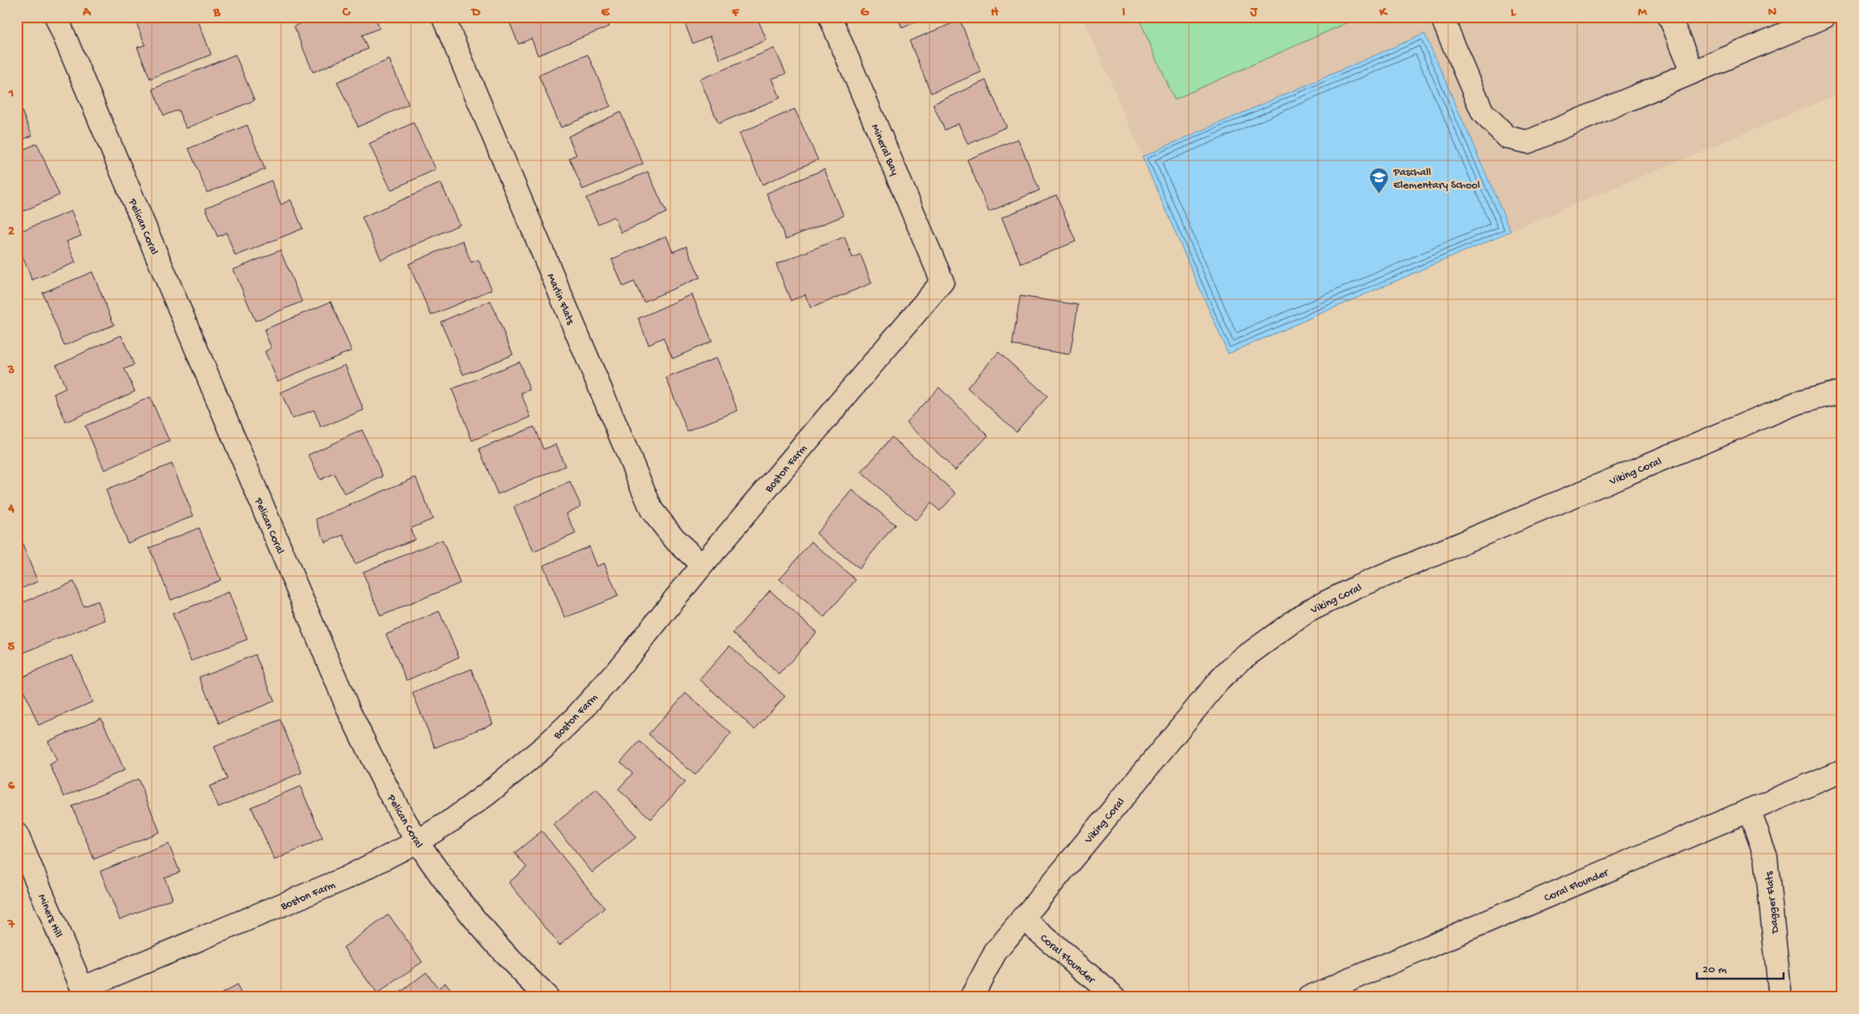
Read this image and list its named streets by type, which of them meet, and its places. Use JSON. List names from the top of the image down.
{
  "streets": {
    "street": [
      "Mineral Bay",
      "Pelican Coral",
      "Marlin Flats",
      "Boston Farm",
      "Viking Coral",
      "Coral Flounder",
      "Dagger Flats",
      "Miners Hill"
    ]
  },
  "crossings": [
    ["Mineral Bay", "Boston Farm"],
    ["Pelican Coral", "Boston Farm"],
    ["Marlin Flats", "Boston Farm"],
    ["Boston Farm", "Miners Hill"],
    ["Viking Coral", "Coral Flounder"],
    ["Coral Flounder", "Dagger Flats"]
  ],
  "places": {
    "school or university": ["Paschall Elementary School"]
  },
  "scale_bar": "20 m",
  "grid": {
    "columns": [
      "A",
      "B",
      "C",
      "D",
      "E",
      "F",
      "G",
      "H",
      "I",
      "J",
      "K",
      "L",
      "M",
      "N"
    ],
    "rows": [
      "1",
      "2",
      "3",
      "4",
      "5",
      "6",
      "7"
    ]
  }
}
